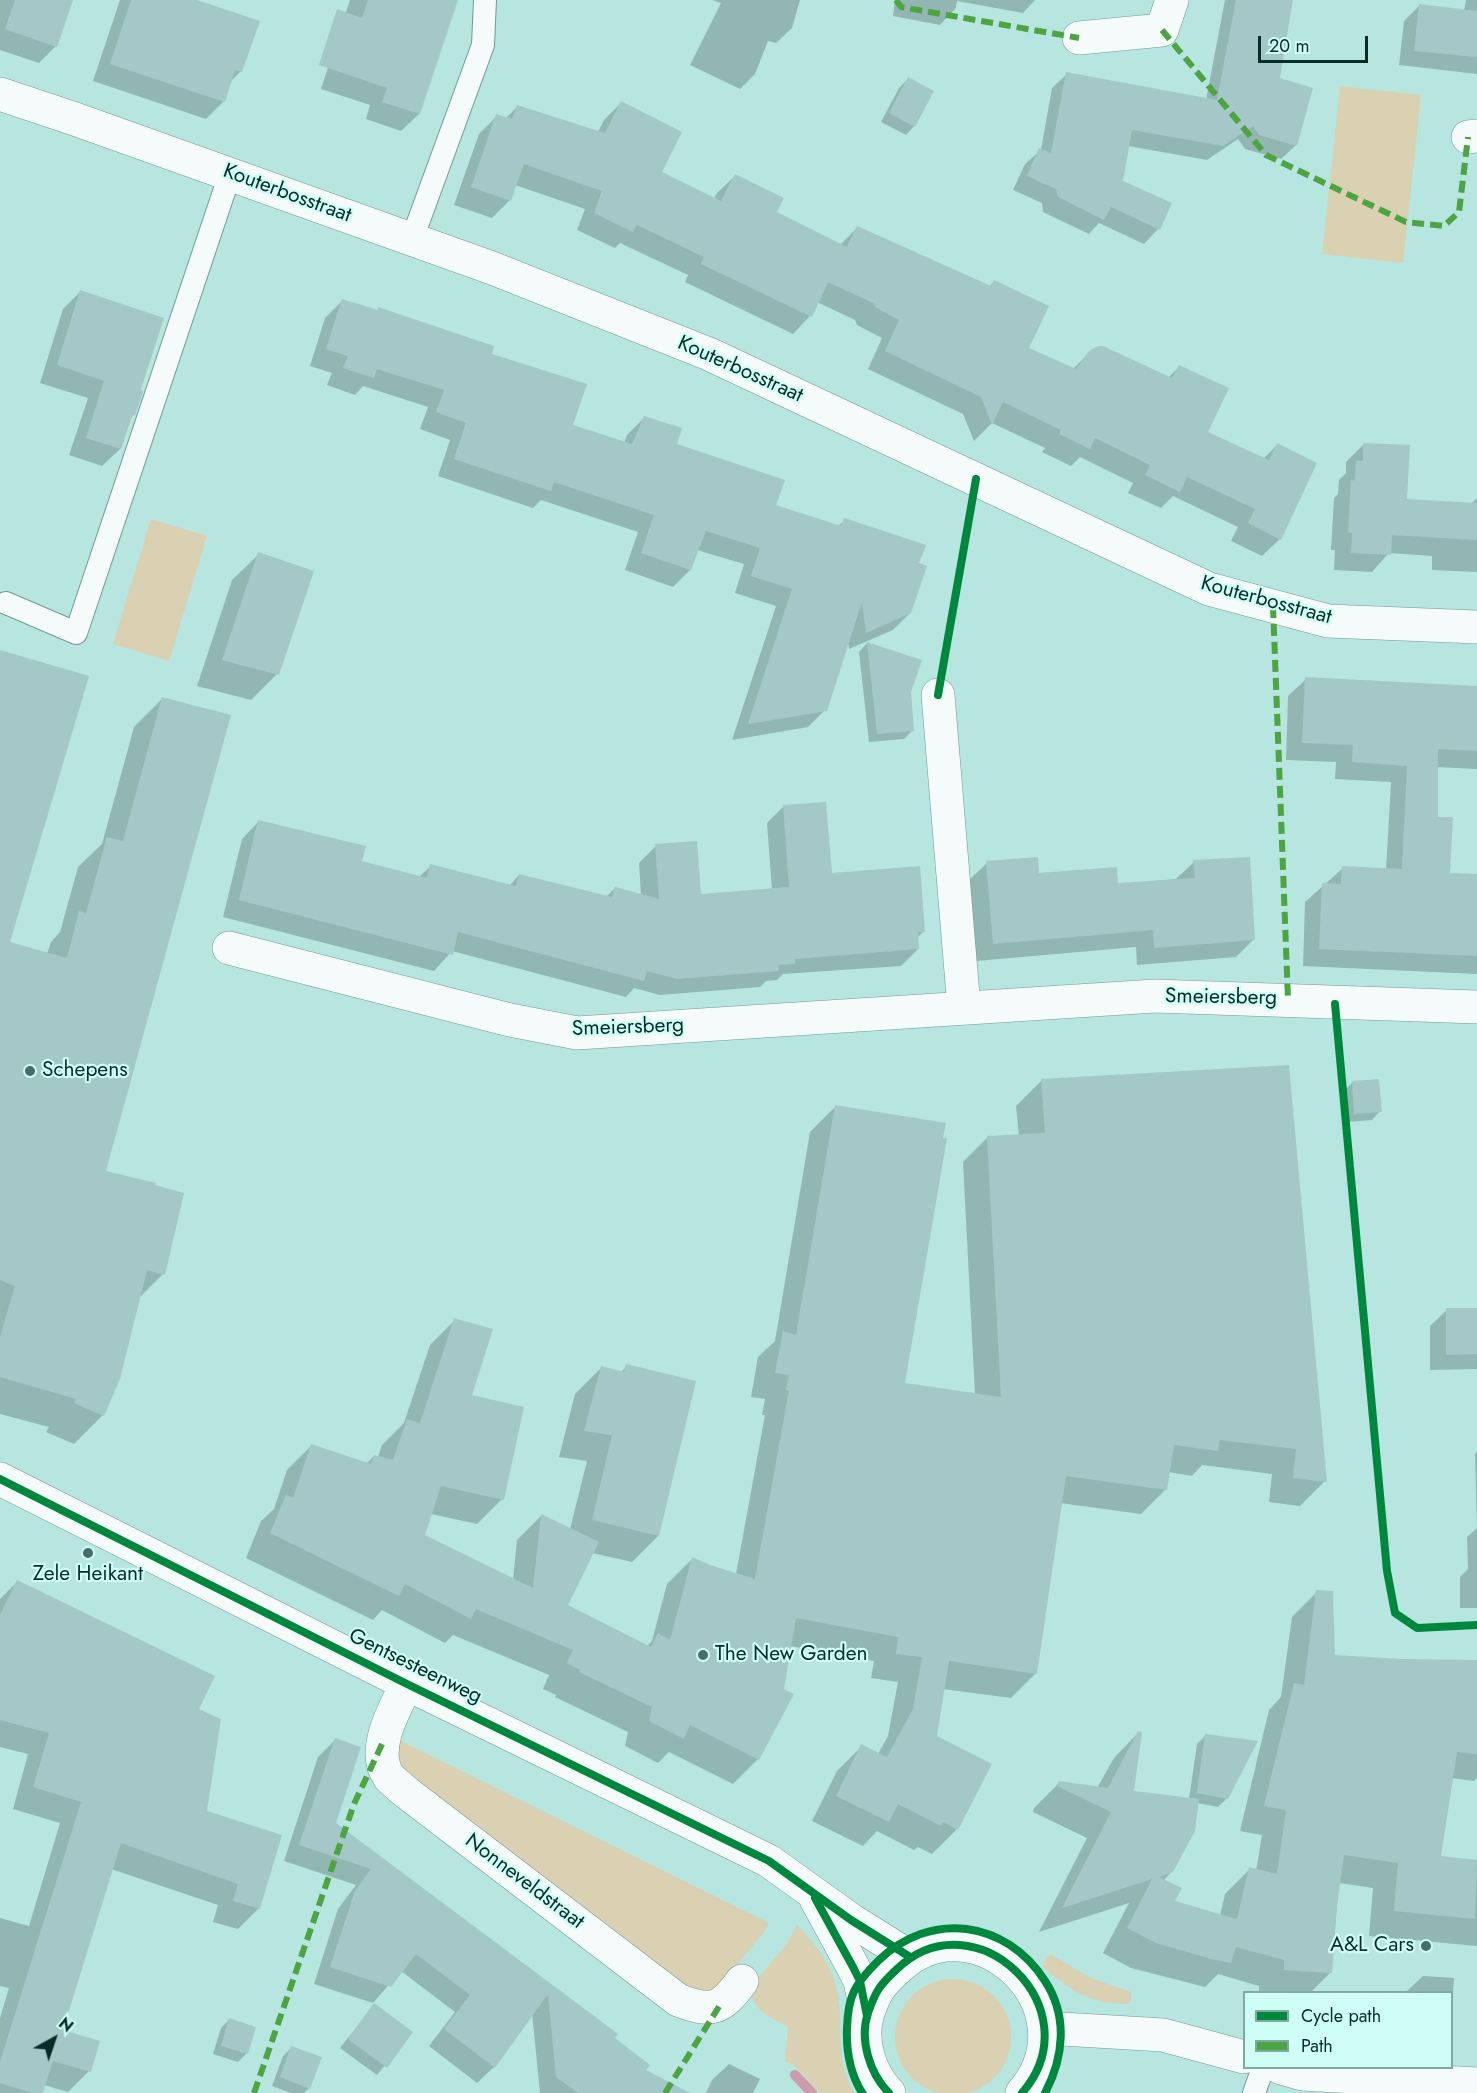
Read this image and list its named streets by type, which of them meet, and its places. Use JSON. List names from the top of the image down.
{
  "streets": {
    "street": [
      "Kouterbosstraat",
      "Smeiersberg",
      "Gentsesteenweg",
      "Nonneveldstraat"
    ]
  },
  "crossings": [
    ["Gentsesteenweg", "Nonneveldstraat"]
  ],
  "places": [
    "Schepens",
    "Zele Heikant",
    "The New Garden",
    "A&L Cars"
  ],
  "legend": ["Cycle path", "Path"],
  "scale_bar": "20 m",
  "north": "top right"
}
